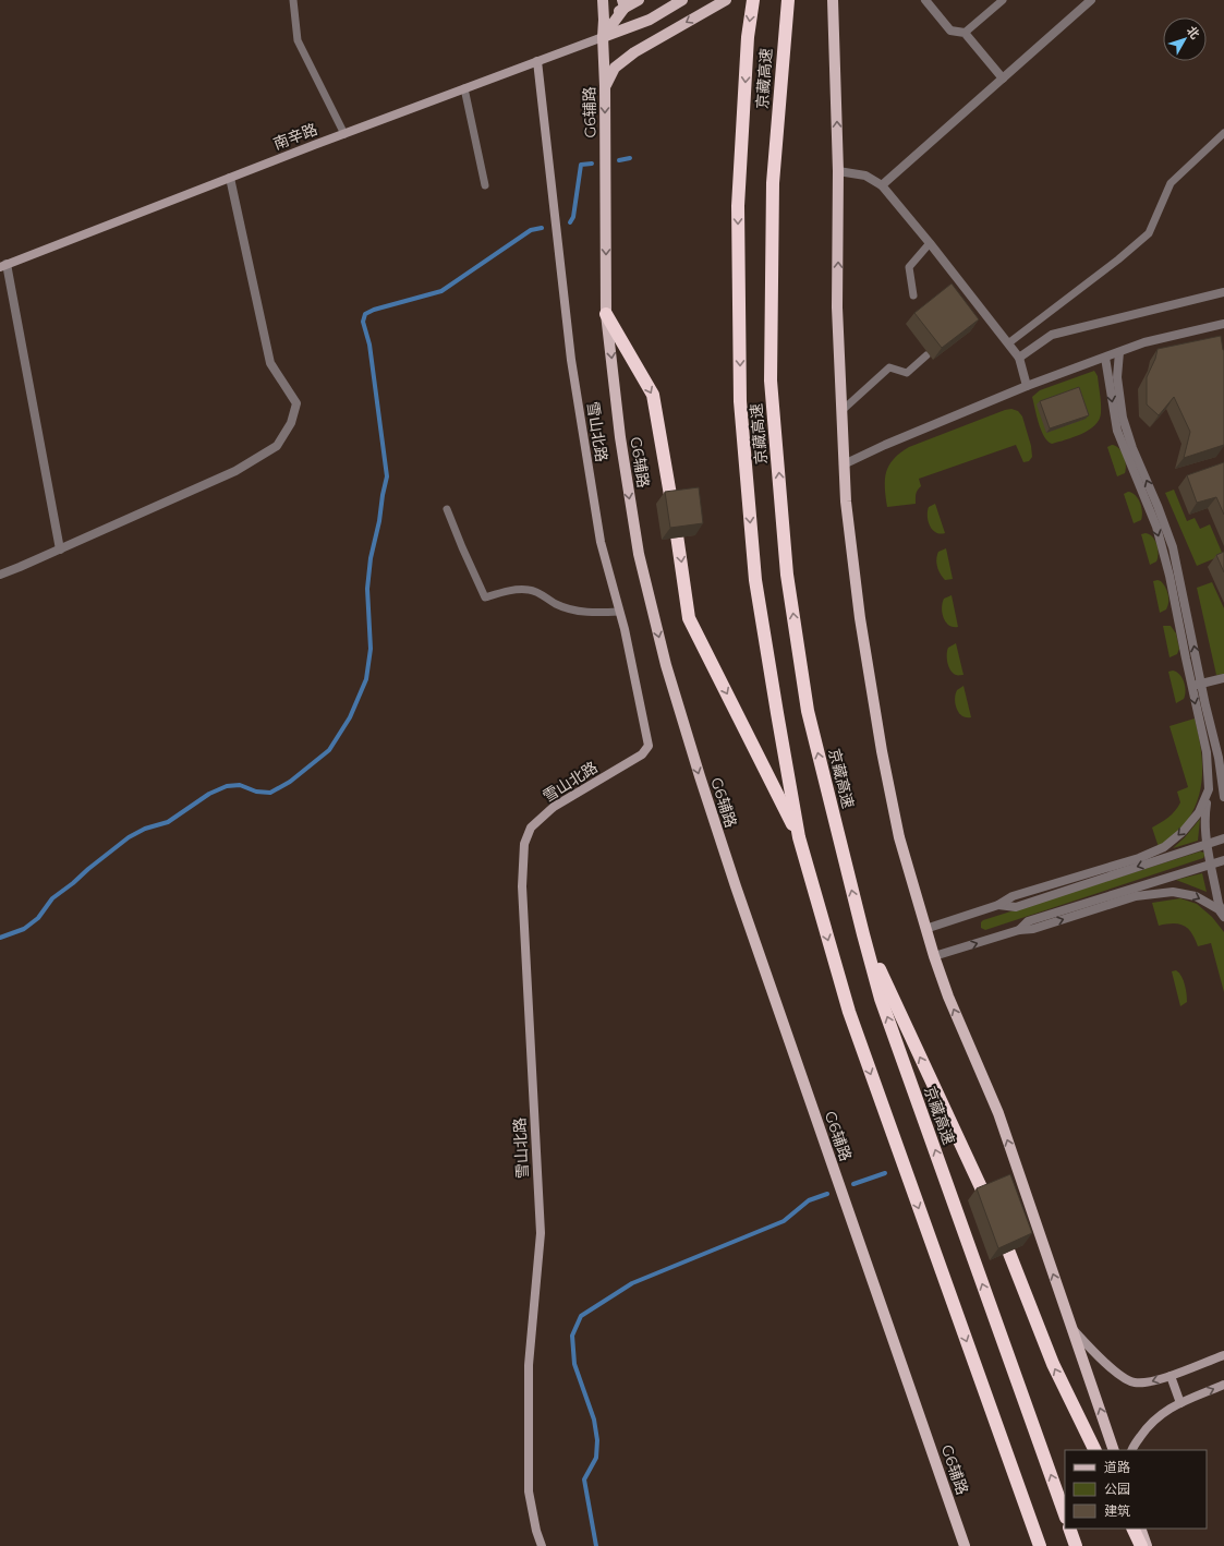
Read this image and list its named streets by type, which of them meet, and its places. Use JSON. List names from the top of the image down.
{
  "streets": {
    "highway": ["京藏高速"],
    "main road": ["G6辅路"],
    "street": ["南辛路", "雪山北路"]
  },
  "crossings": [
    ["G6辅路", "南辛路"],
    ["南辛路", "雪山北路"]
  ],
  "one_way": ["G6辅路"],
  "legend": ["道路", "公园", "建筑"],
  "north": "top right"
}
